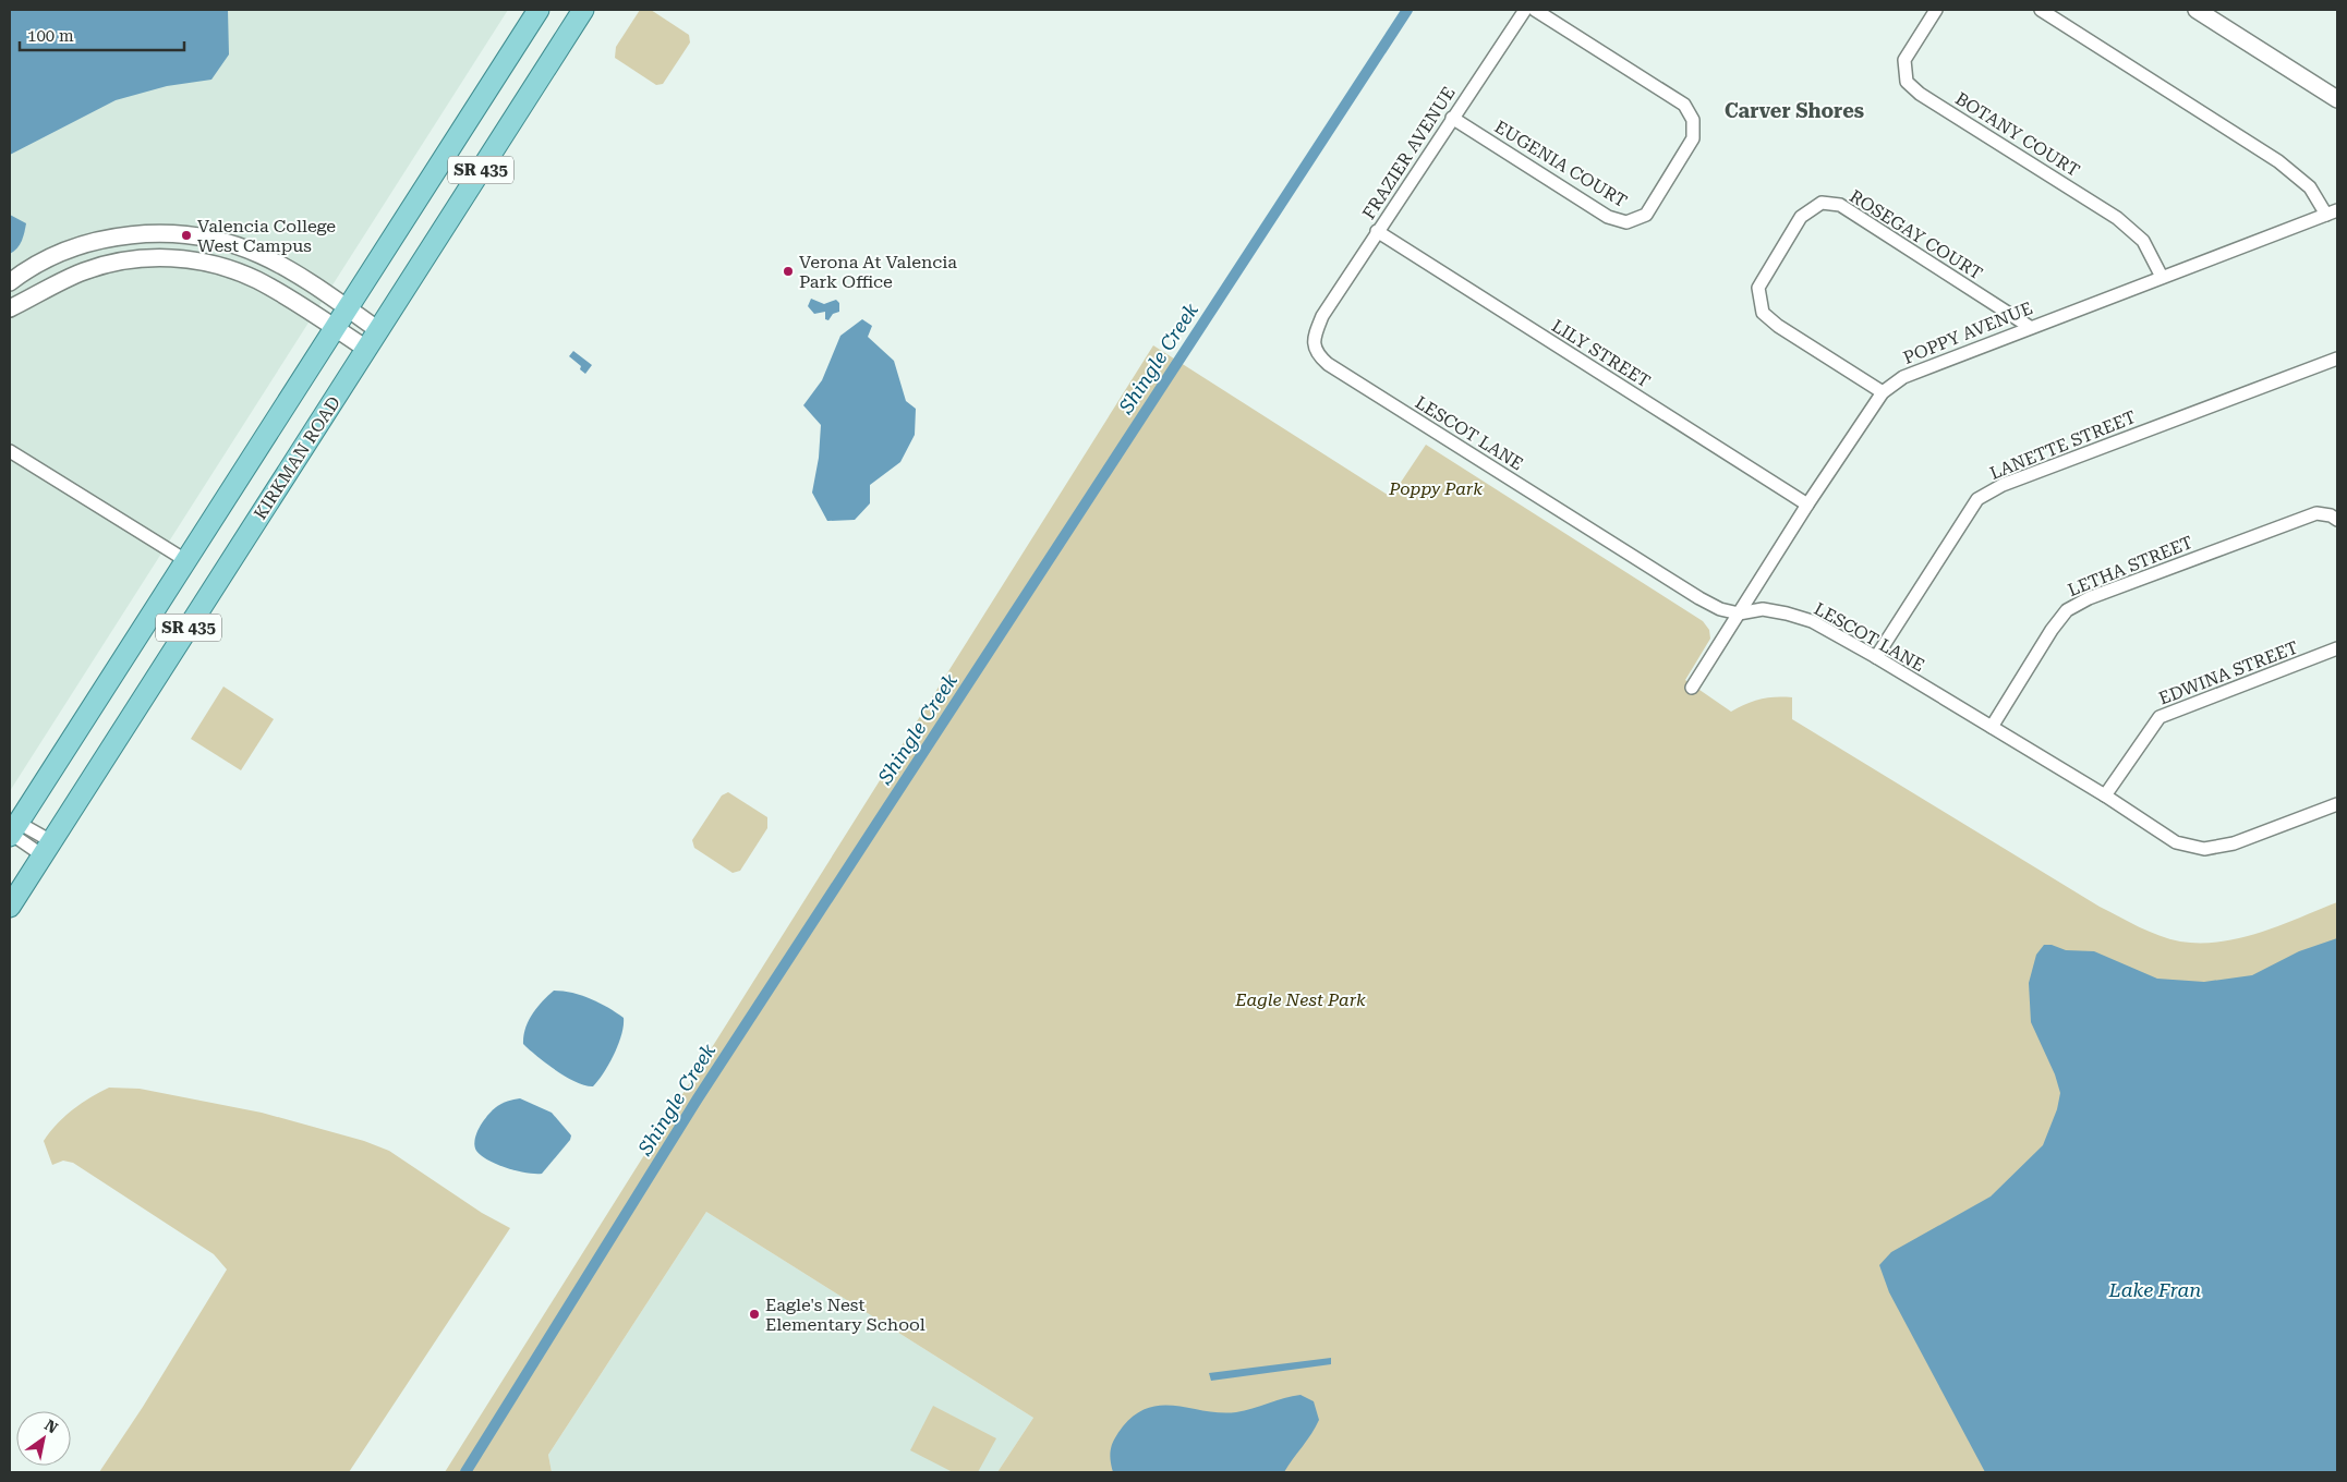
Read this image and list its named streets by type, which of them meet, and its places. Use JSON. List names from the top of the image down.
{
  "streets": {
    "main road": ["SR 435", "KIRKMAN ROAD"],
    "street": [
      "BOTANY COURT",
      "FRAZIER AVENUE",
      "EUGENIA COURT",
      "ROSEGAY COURT",
      "POPPY AVENUE",
      "LILY STREET",
      "LESCOT LANE",
      "LANETTE STREET",
      "LETHA STREET",
      "EDWINA STREET"
    ]
  },
  "crossings": [
    ["BOTANY COURT", "POPPY AVENUE"],
    ["FRAZIER AVENUE", "EUGENIA COURT"],
    ["FRAZIER AVENUE", "LILY STREET"],
    ["FRAZIER AVENUE", "LESCOT LANE"],
    ["ROSEGAY COURT", "POPPY AVENUE"],
    ["POPPY AVENUE", "LILY STREET"],
    ["POPPY AVENUE", "LESCOT LANE"],
    ["LESCOT LANE", "LANETTE STREET"],
    ["LESCOT LANE", "LETHA STREET"],
    ["LESCOT LANE", "EDWINA STREET"]
  ],
  "districts": ["Carver Shores"],
  "water": ["Shingle Creek", "Lake Fran"],
  "parks": ["Poppy Park", "Eagle Nest Park"],
  "places": ["Valencia College West Campus", "Verona At Valencia Park Office", "Eagle's Nest Elementary School"],
  "scale_bar": "100 m",
  "north": "top right"
}
